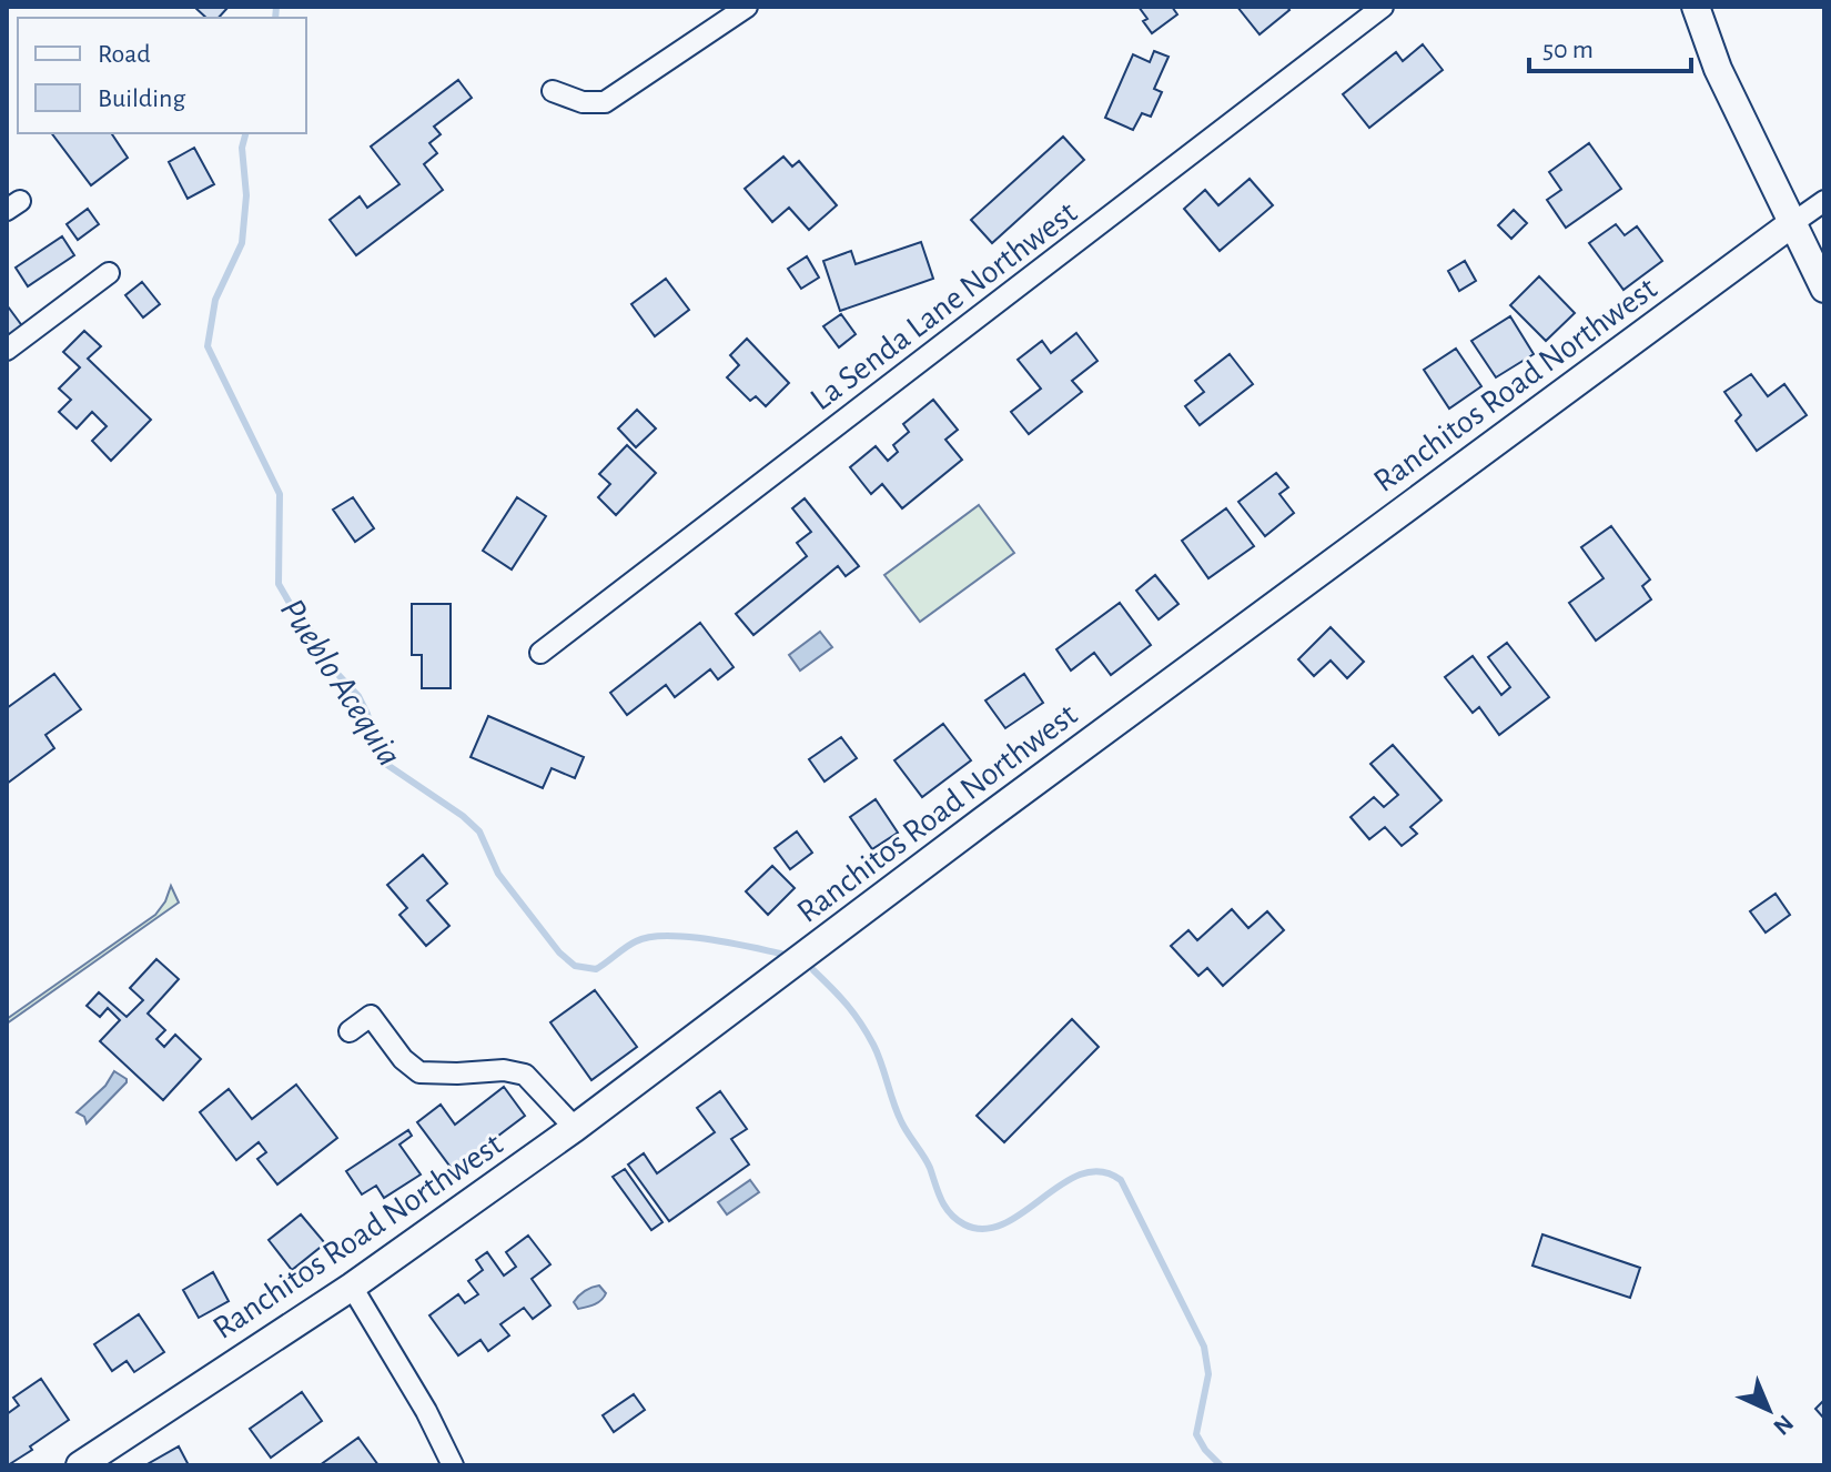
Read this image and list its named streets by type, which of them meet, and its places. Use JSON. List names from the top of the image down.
{
  "streets": {
    "street": ["La Senda Lane Northwest", "Ranchitos Road Northwest"]
  },
  "water": ["Pueblo Acequia"],
  "legend": ["Road", "Building"],
  "scale_bar": "50 m",
  "north": "bottom right"
}
